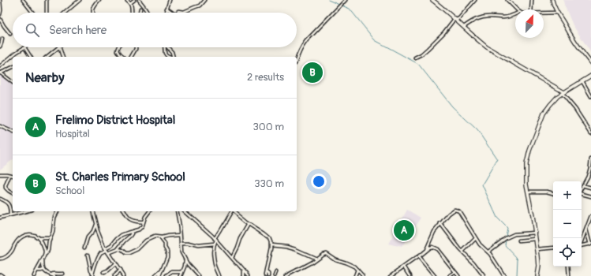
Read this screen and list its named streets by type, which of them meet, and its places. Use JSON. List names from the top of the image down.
{
  "north": "top right",
  "page": {
    "search": "Search here",
    "heading": ["Nearby", "2 results"],
    "pins": ["B", "A"],
    "list": [
      {
        "mark": "A",
        "name": "Frelimo District Hospital",
        "note": "Hospital",
        "value": "300 m"
      },
      {
        "mark": "B",
        "name": "St. Charles Primary School",
        "note": "School",
        "value": "330 m"
      }
    ],
    "map_buttons": ["+", "−"]
  }
}
